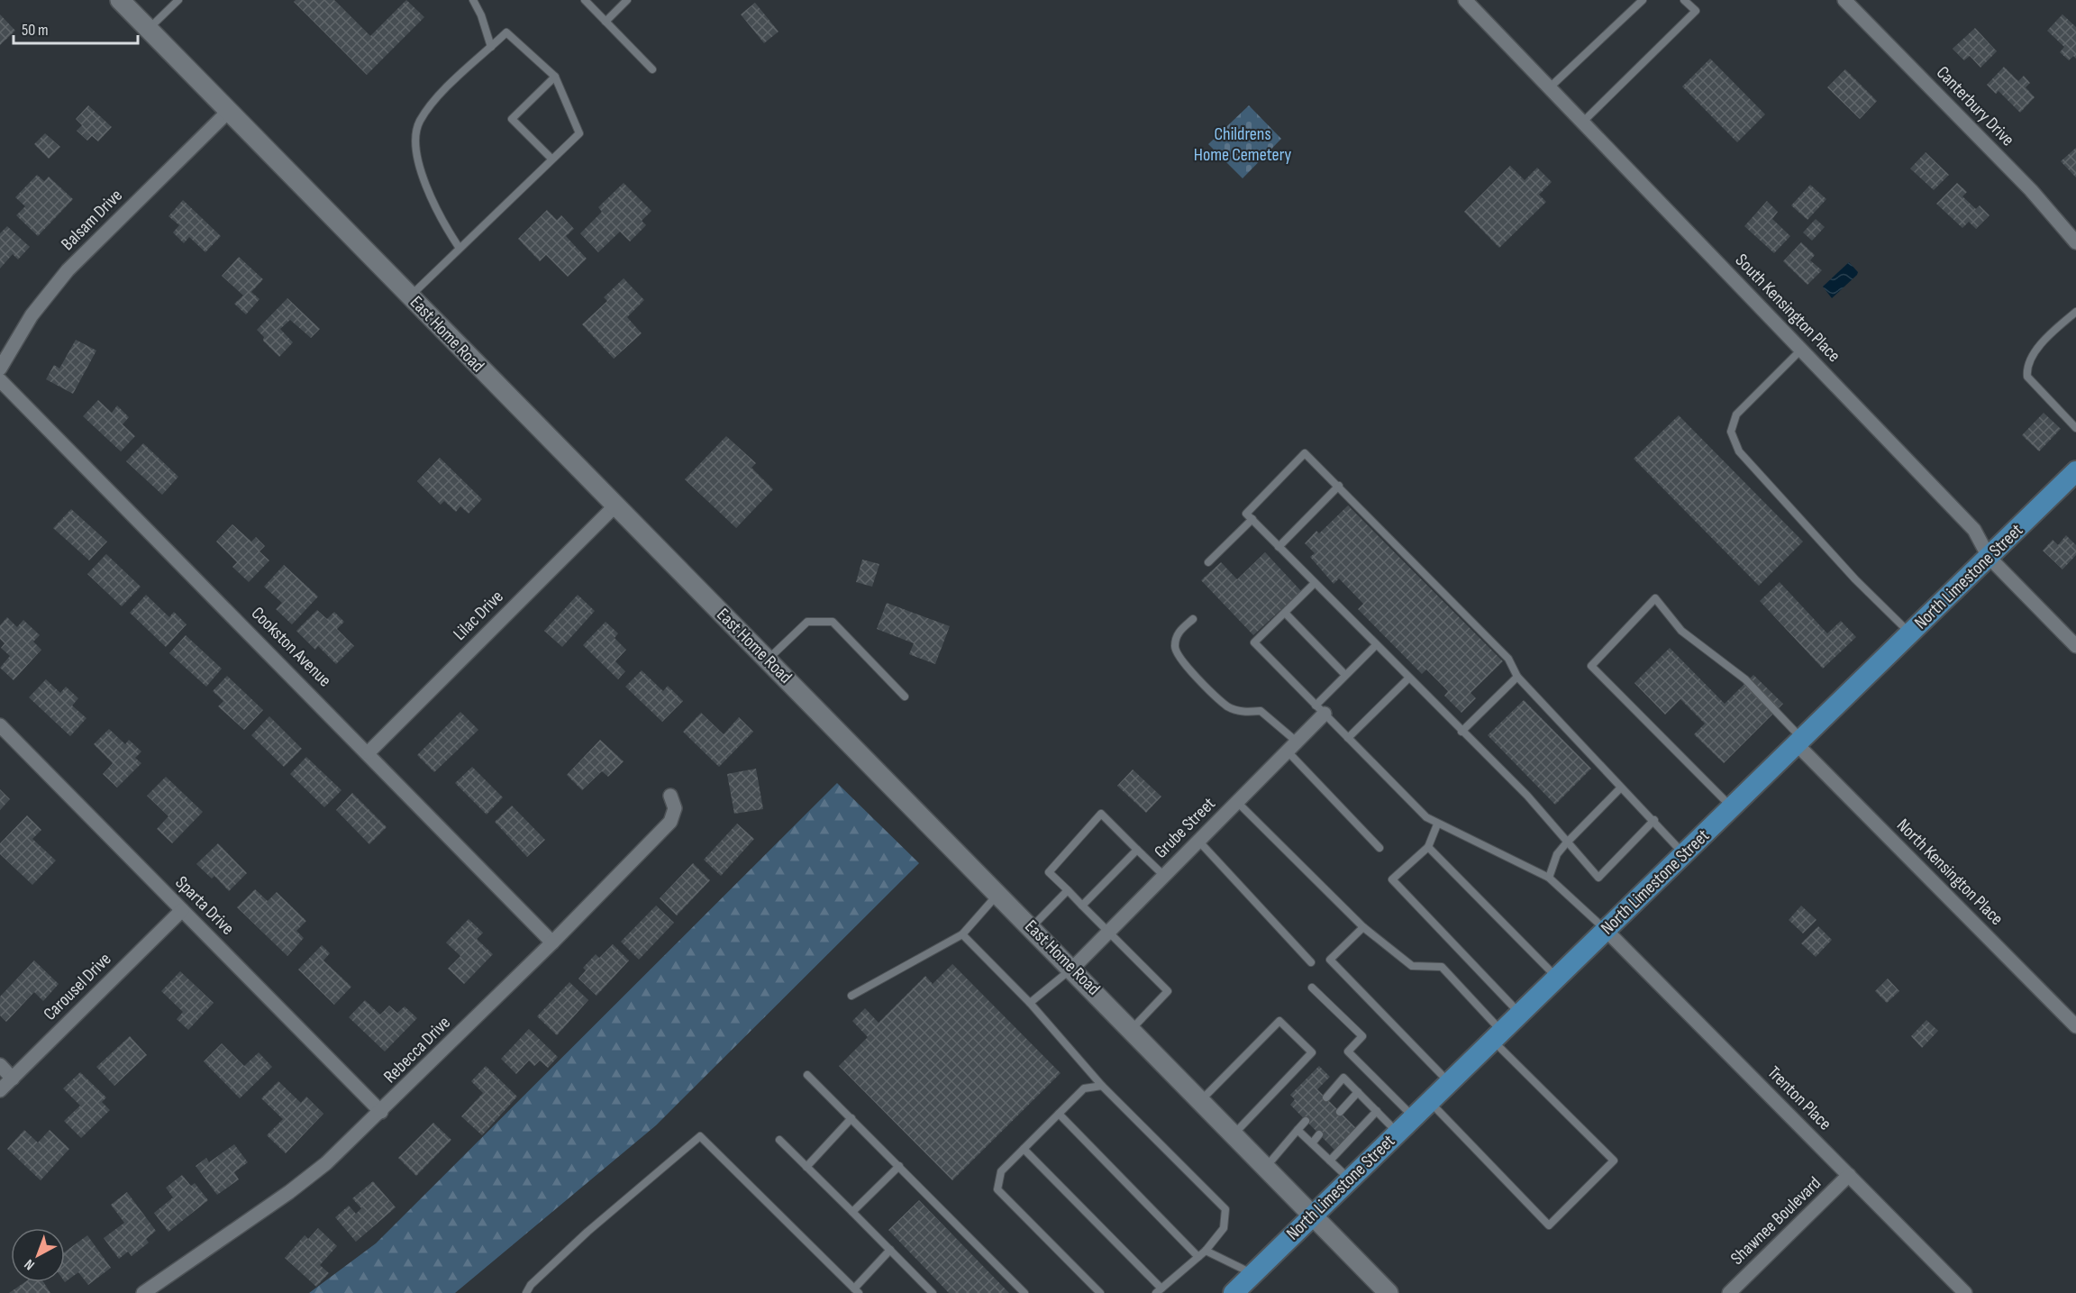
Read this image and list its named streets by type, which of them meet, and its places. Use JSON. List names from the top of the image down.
{
  "streets": {
    "main road": ["North Limestone Street"],
    "street": [
      "Canterbury Drive",
      "Balsam Drive",
      "South Kensington Place",
      "East Home Road",
      "Lilac Drive",
      "Cookston Avenue",
      "Grube Street",
      "North Kensington Place",
      "Sparta Drive",
      "Carousel Drive",
      "Rebecca Drive",
      "Trenton Place",
      "Shawnee Boulevard"
    ]
  },
  "crossings": [
    ["Balsam Drive", "East Home Road"],
    ["South Kensington Place", "North Limestone Street"],
    ["East Home Road", "North Limestone Street"],
    ["East Home Road", "Lilac Drive"],
    ["East Home Road", "Grube Street"],
    ["North Limestone Street", "North Kensington Place"],
    ["North Limestone Street", "Trenton Place"],
    ["Lilac Drive", "Cookston Avenue"],
    ["Cookston Avenue", "Rebecca Drive"],
    ["Sparta Drive", "Carousel Drive"],
    ["Sparta Drive", "Rebecca Drive"],
    ["Trenton Place", "Shawnee Boulevard"]
  ],
  "parks": ["Childrens Home Cemetery"],
  "scale_bar": "50 m",
  "north": "bottom left"
}
